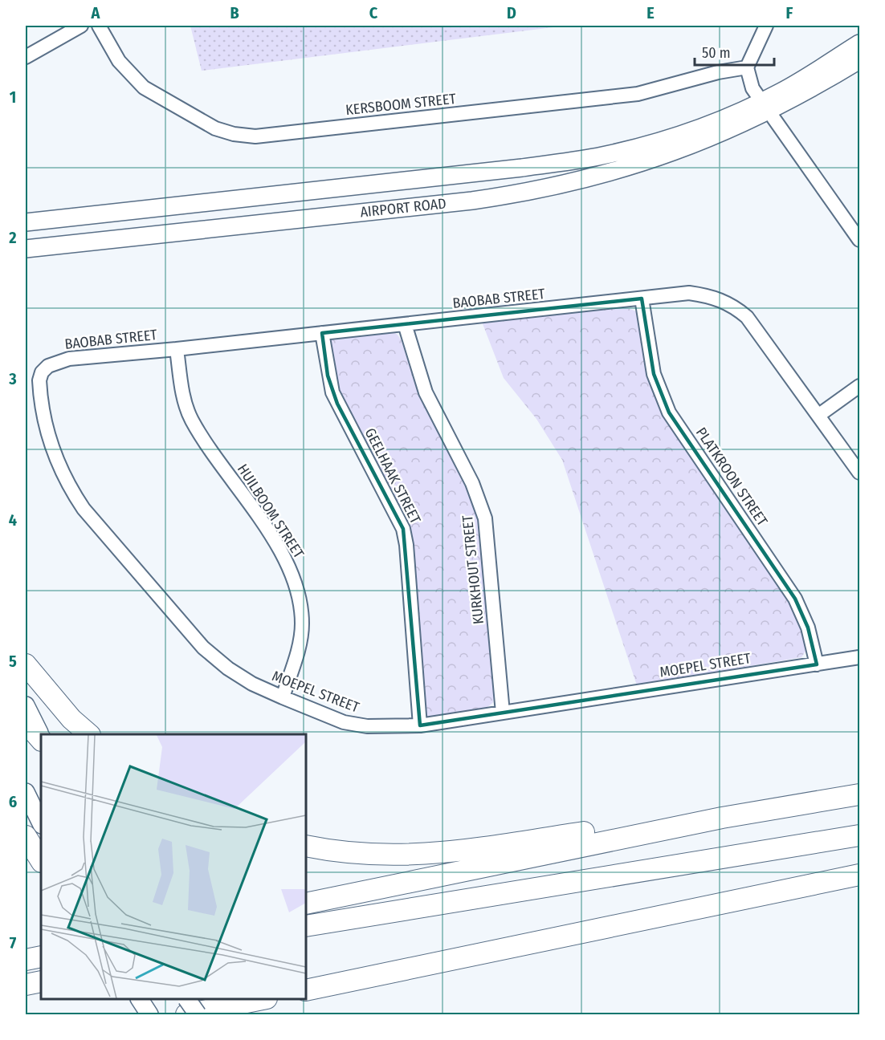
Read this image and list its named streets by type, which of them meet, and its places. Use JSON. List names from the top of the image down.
{
  "streets": {
    "main road": ["AIRPORT ROAD"],
    "street": [
      "KERSBOOM STREET",
      "BAOBAB STREET",
      "GEELHAAK STREET",
      "PLATKROON STREET",
      "HUILBOOM STREET",
      "KURKHOUT STREET",
      "MOEPEL STREET"
    ]
  },
  "crossings": [
    ["BAOBAB STREET", "GEELHAAK STREET"],
    ["BAOBAB STREET", "PLATKROON STREET"],
    ["BAOBAB STREET", "HUILBOOM STREET"],
    ["BAOBAB STREET", "KURKHOUT STREET"],
    ["BAOBAB STREET", "MOEPEL STREET"],
    ["GEELHAAK STREET", "MOEPEL STREET"],
    ["PLATKROON STREET", "MOEPEL STREET"],
    ["HUILBOOM STREET", "MOEPEL STREET"],
    ["KURKHOUT STREET", "MOEPEL STREET"]
  ],
  "scale_bar": "50 m",
  "grid": {
    "columns": [
      "A",
      "B",
      "C",
      "D",
      "E",
      "F"
    ],
    "rows": [
      "1",
      "2",
      "3",
      "4",
      "5",
      "6",
      "7"
    ]
  }
}
